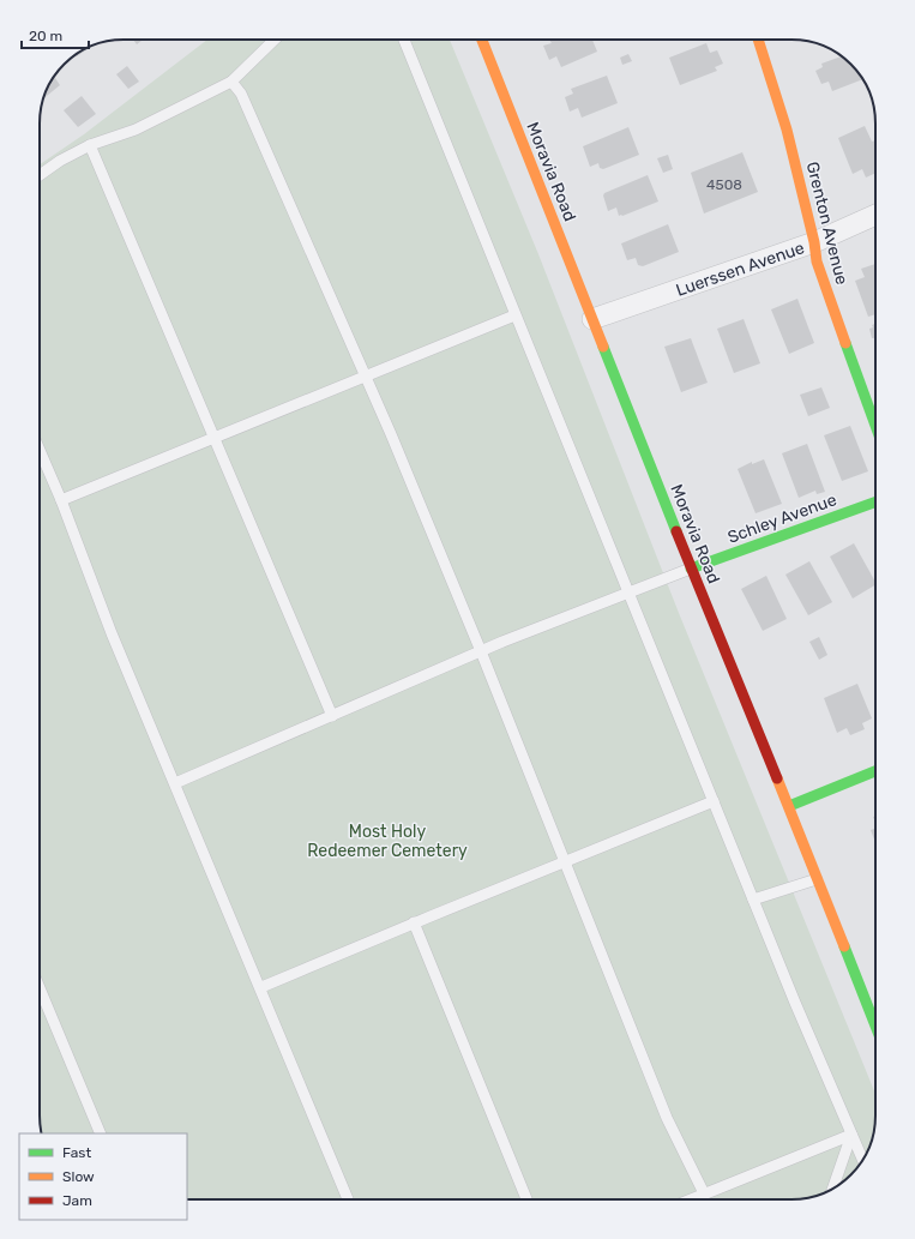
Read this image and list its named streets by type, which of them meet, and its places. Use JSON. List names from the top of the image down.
{
  "streets": {
    "main road": ["Moravia Road", "Grenton Avenue", "Schley Avenue"],
    "street": ["Luerssen Avenue"]
  },
  "crossings": [
    ["Moravia Road", "Luerssen Avenue"],
    ["Moravia Road", "Schley Avenue"],
    ["Grenton Avenue", "Luerssen Avenue"]
  ],
  "parks": ["Most Holy Redeemer Cemetery"],
  "house_numbers": ["4508"],
  "legend": ["Fast", "Slow", "Jam"],
  "scale_bar": "20 m"
}
